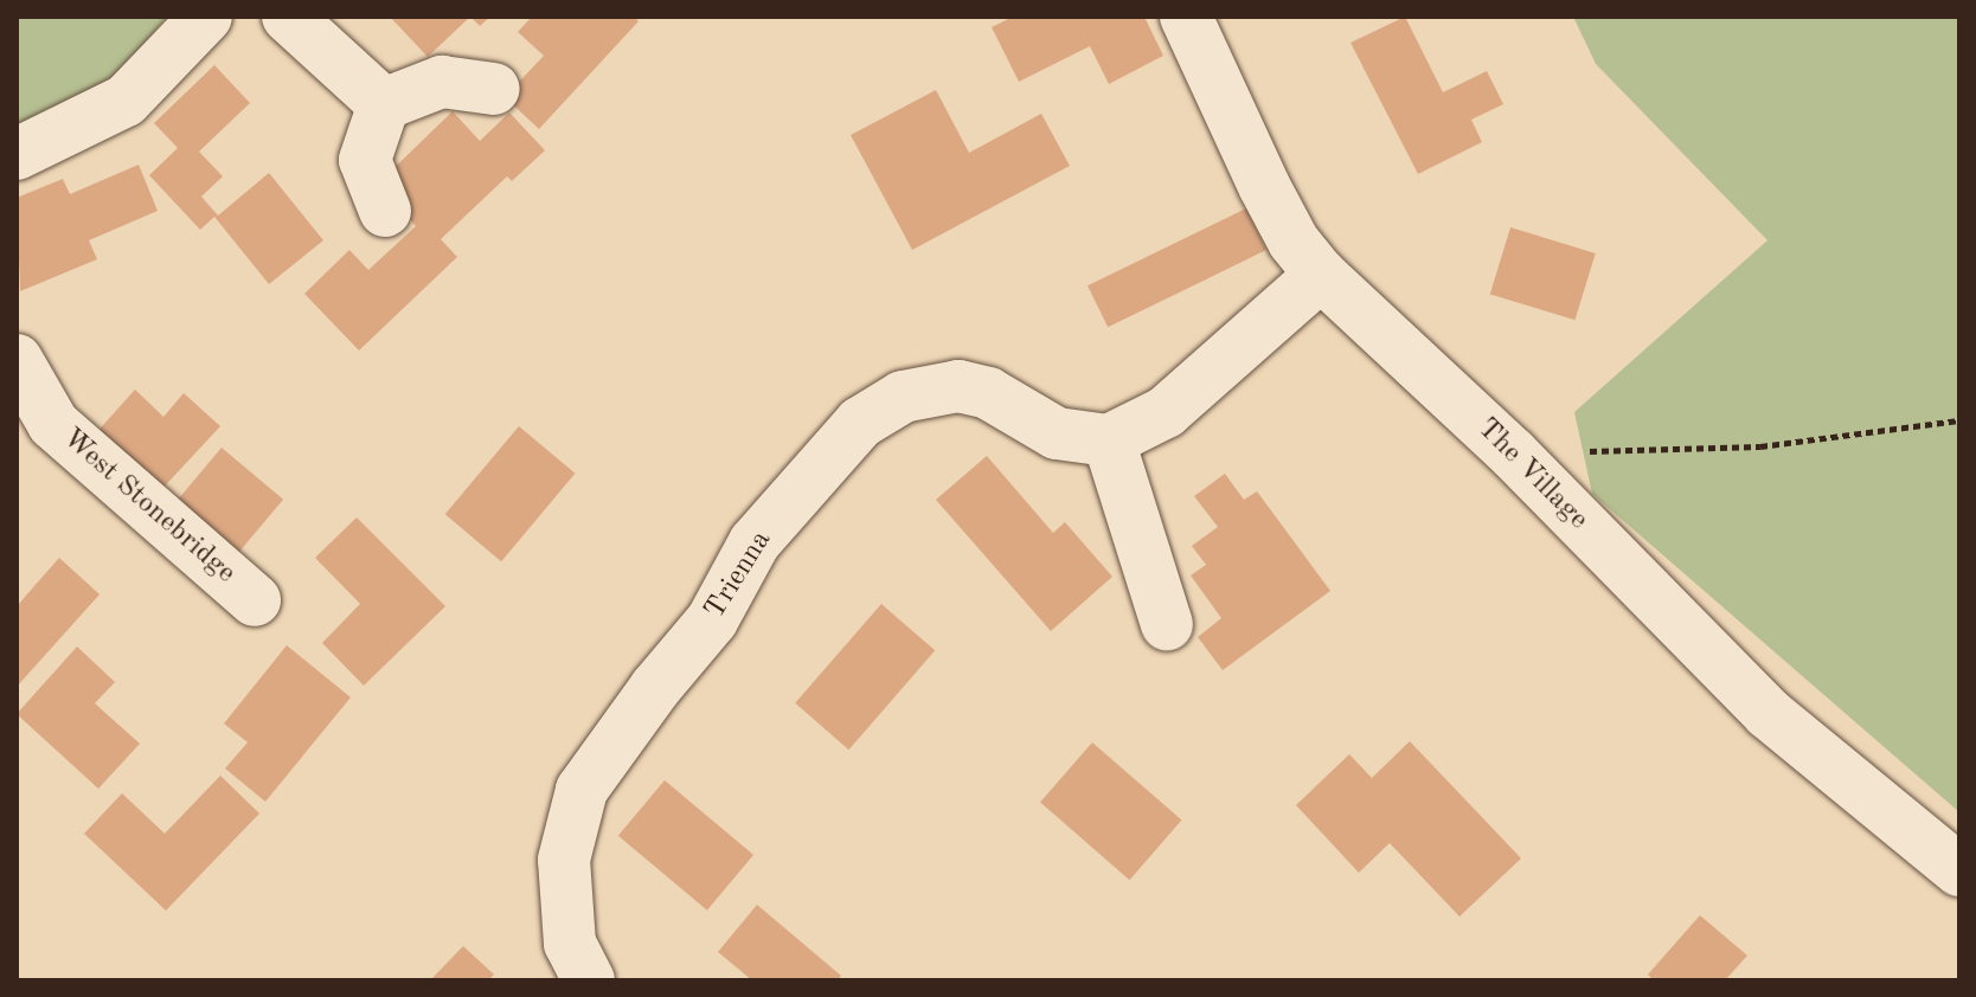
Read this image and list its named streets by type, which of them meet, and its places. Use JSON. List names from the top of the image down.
{
  "streets": {
    "street": ["The Village", "West Stonebridge", "Trienna"]
  }
}
